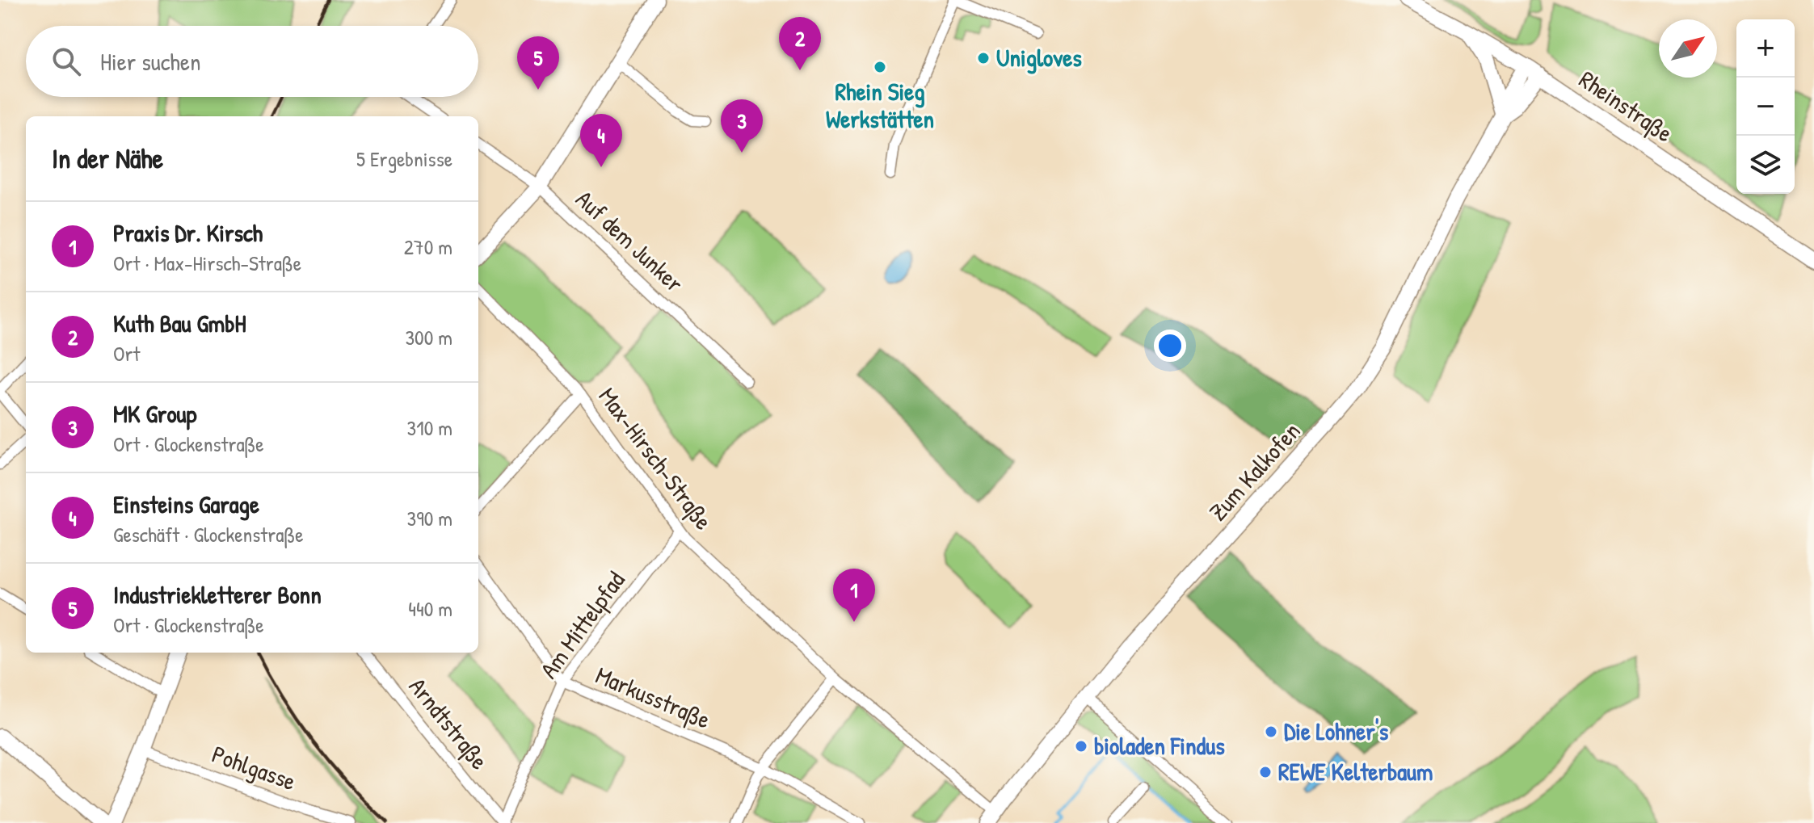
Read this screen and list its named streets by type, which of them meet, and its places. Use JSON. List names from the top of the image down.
{
  "streets": {
    "street": [
      "Rheinstraße",
      "Auf dem Junker",
      "Max-Hirsch-Straße",
      "Zum Kalkofen",
      "Am Mittelpfad",
      "Markusstraße",
      "Arndtstraße",
      "Pohlgasse"
    ]
  },
  "crossings": [
    ["Rheinstraße", "Zum Kalkofen"],
    ["Max-Hirsch-Straße", "Zum Kalkofen"],
    ["Max-Hirsch-Straße", "Am Mittelpfad"],
    ["Am Mittelpfad", "Markusstraße"],
    ["Am Mittelpfad", "Arndtstraße"]
  ],
  "places": [
    "Unigloves",
    "Rhein Sieg Werkstätten",
    "Die Lohner's",
    "bioladen Findus",
    "REWE Kelterbaum"
  ],
  "north": "top right",
  "page": {
    "pins": [
      "2",
      "5",
      "3",
      "4",
      "1"
    ],
    "map_buttons": ["+", "−"],
    "search": "Hier suchen",
    "heading": ["In der Nähe", "5 Ergebnisse"],
    "list": [
      {
        "mark": "1",
        "name": "Praxis Dr. Kirsch",
        "note": "Ort · Max-Hirsch-Straße",
        "value": "270 m"
      },
      {
        "mark": "2",
        "name": "Kuth Bau GmbH",
        "note": "Ort",
        "value": "300 m"
      },
      {
        "mark": "3",
        "name": "MK Group",
        "note": "Ort · Glockenstraße",
        "value": "310 m"
      },
      {
        "mark": "4",
        "name": "Einsteins Garage",
        "note": "Geschäft · Glockenstraße",
        "value": "390 m"
      },
      {
        "mark": "5",
        "name": "Industriekletterer Bonn",
        "note": "Ort · Glockenstraße",
        "value": "440 m"
      }
    ]
  }
}
